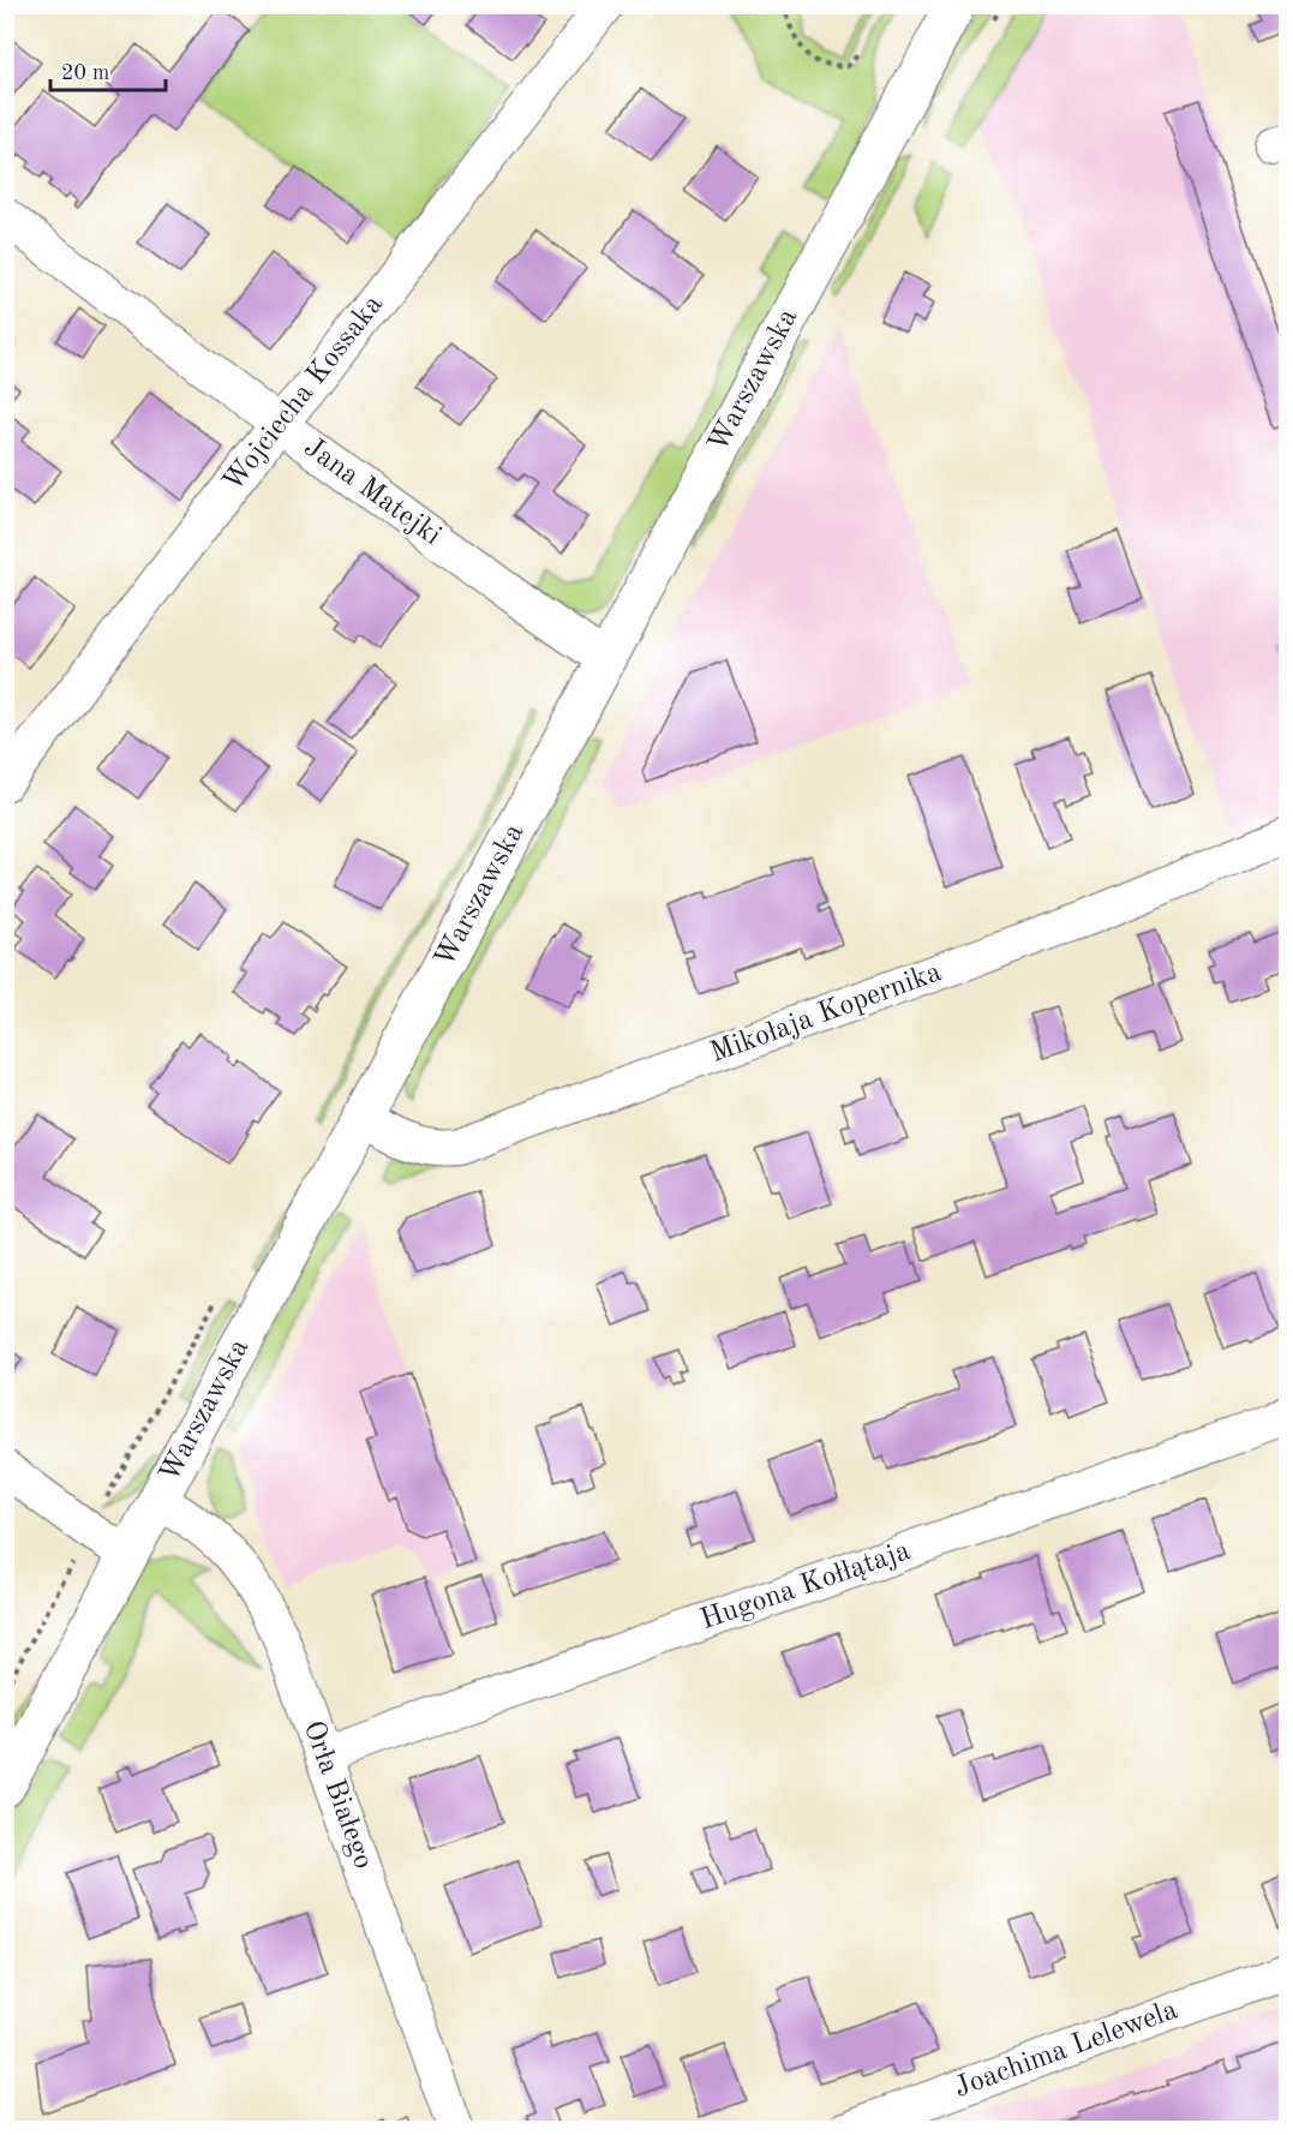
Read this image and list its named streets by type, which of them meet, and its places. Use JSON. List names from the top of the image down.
{
  "streets": {
    "street": [
      "Warszawska",
      "Wojciecha Kossaka",
      "Jana Matejki",
      "Mikołaja Kopernika",
      "Hugona Kołłątaja",
      "Orła Białego",
      "Joachima Lelewela"
    ]
  },
  "crossings": [
    ["Warszawska", "Jana Matejki"],
    ["Warszawska", "Mikołaja Kopernika"],
    ["Warszawska", "Orła Białego"],
    ["Wojciecha Kossaka", "Jana Matejki"],
    ["Hugona Kołłątaja", "Orła Białego"]
  ],
  "scale_bar": "20 m"
}
